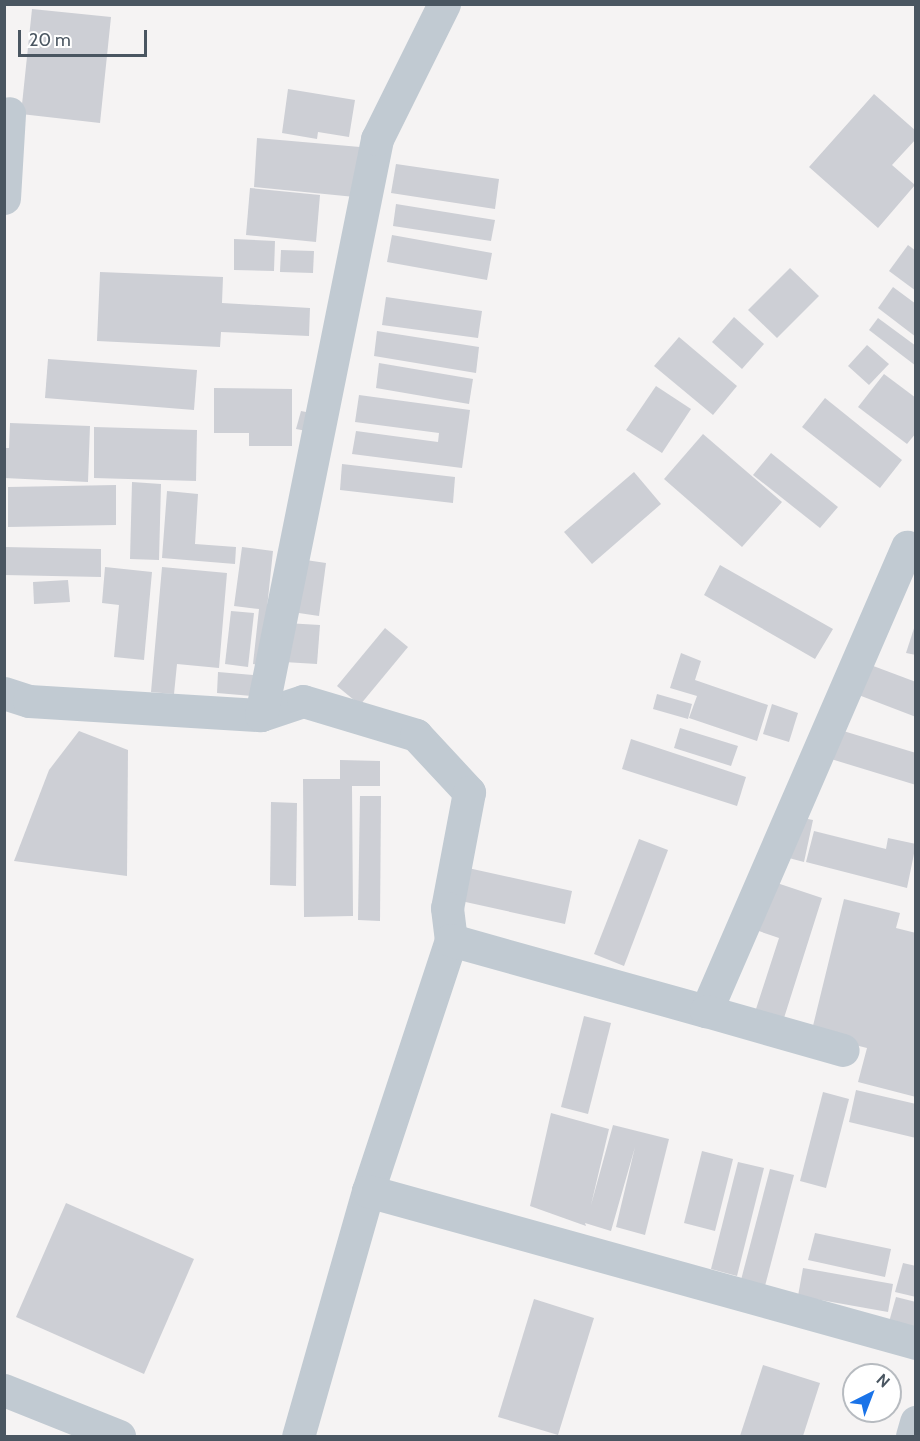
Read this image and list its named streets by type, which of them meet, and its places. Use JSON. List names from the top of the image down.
{
  "scale_bar": "20 m",
  "north": "top right"
}
